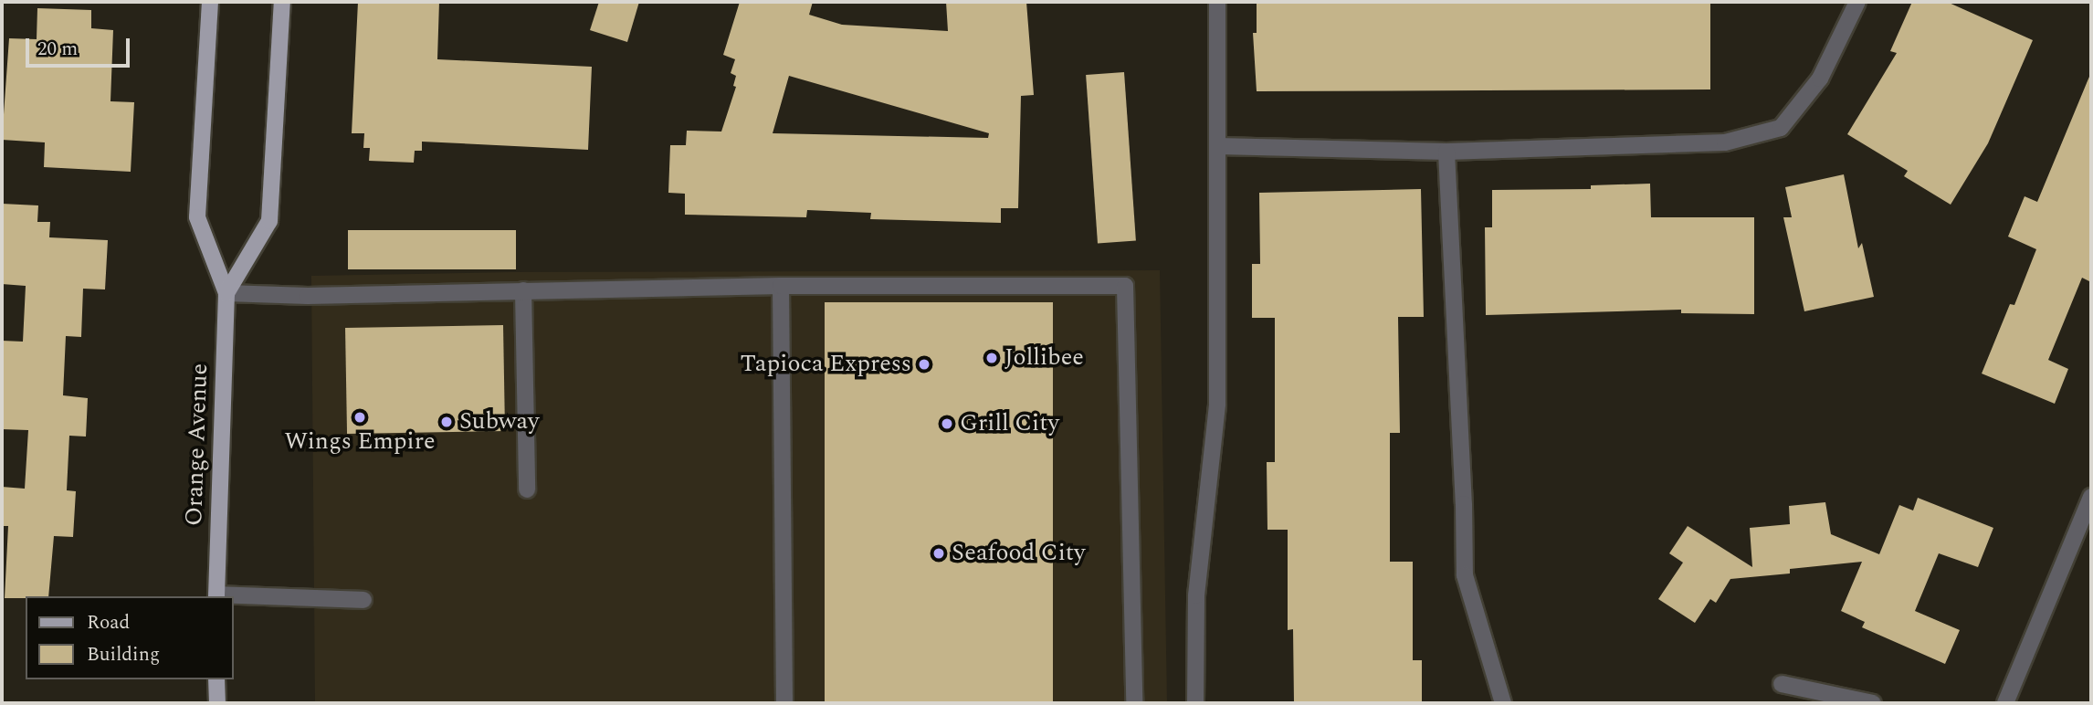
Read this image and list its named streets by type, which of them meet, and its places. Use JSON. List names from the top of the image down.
{
  "streets": {
    "main road": ["Orange Avenue"]
  },
  "places": [
    "Jollibee",
    "Tapioca Express",
    "Wings Empire",
    "Subway",
    "Grill City",
    "Seafood City"
  ],
  "legend": ["Road", "Building"],
  "scale_bar": "20 m"
}
